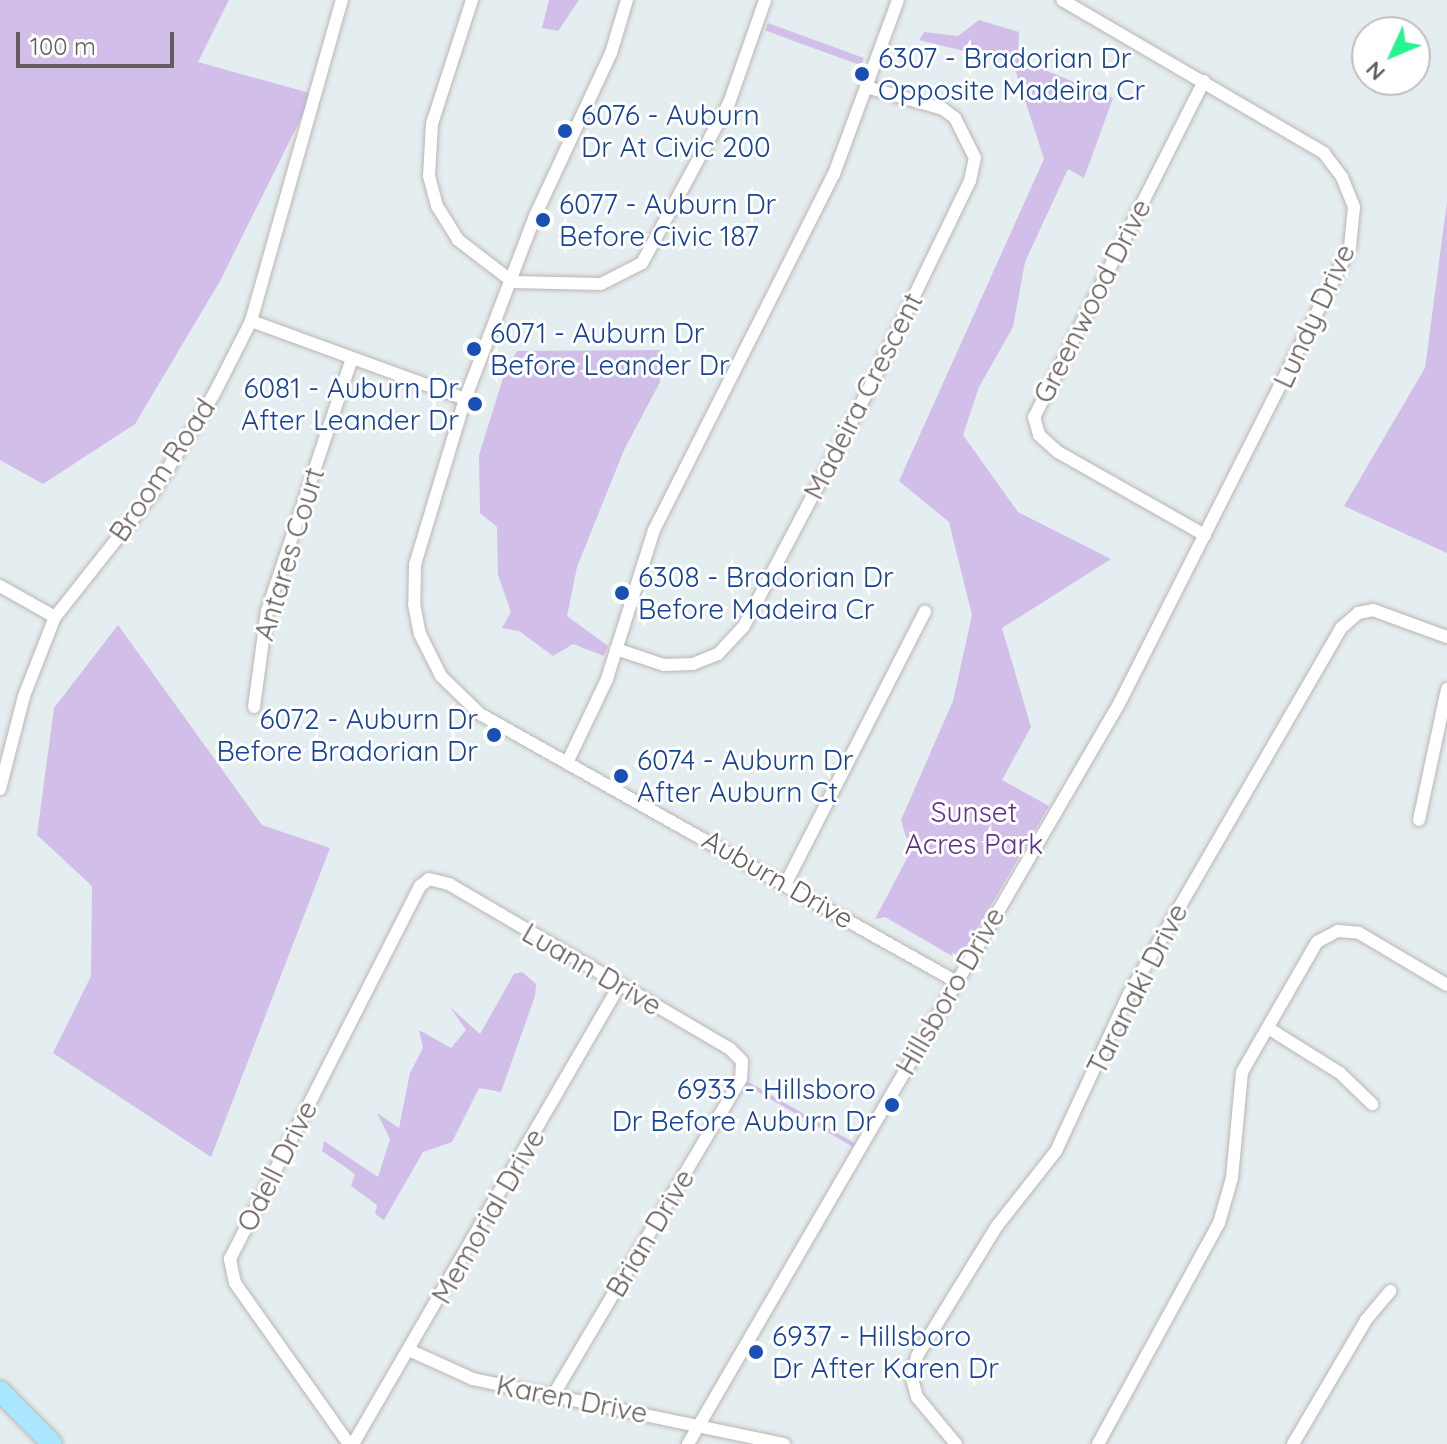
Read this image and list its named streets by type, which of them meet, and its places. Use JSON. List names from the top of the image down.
{
  "streets": {
    "street": [
      "Greenwood Drive",
      "Lundy Drive",
      "Madeira Crescent",
      "Broom Road",
      "Antares Court",
      "Auburn Drive",
      "Luann Drive",
      "Taranaki Drive",
      "Hillsboro Drive",
      "Odell Drive",
      "Memorial Drive",
      "Brian Drive",
      "Karen Drive"
    ]
  },
  "crossings": [
    ["Greenwood Drive", "Lundy Drive"],
    ["Greenwood Drive", "Hillsboro Drive"],
    ["Lundy Drive", "Hillsboro Drive"],
    ["Auburn Drive", "Hillsboro Drive"],
    ["Luann Drive", "Odell Drive"],
    ["Luann Drive", "Memorial Drive"],
    ["Luann Drive", "Brian Drive"],
    ["Hillsboro Drive", "Karen Drive"],
    ["Odell Drive", "Memorial Drive"],
    ["Memorial Drive", "Karen Drive"],
    ["Brian Drive", "Karen Drive"]
  ],
  "parks": ["Sunset Acres Park"],
  "places": [
    "6307 - Bradorian Dr Opposite Madeira Cr",
    "6076 - Auburn Dr At Civic 200",
    "6077 - Auburn Dr Before Civic 187",
    "6071 - Auburn Dr Before Leander Dr",
    "6081 - Auburn Dr After Leander Dr",
    "6308 - Bradorian Dr Before Madeira Cr",
    "6072 - Auburn Dr Before Bradorian Dr",
    "6074 - Auburn Dr After Auburn Ct",
    "6933 - Hillsboro Dr Before Auburn Dr",
    "6937 - Hillsboro Dr After Karen Dr"
  ],
  "scale_bar": "100 m",
  "north": "bottom left"
}
